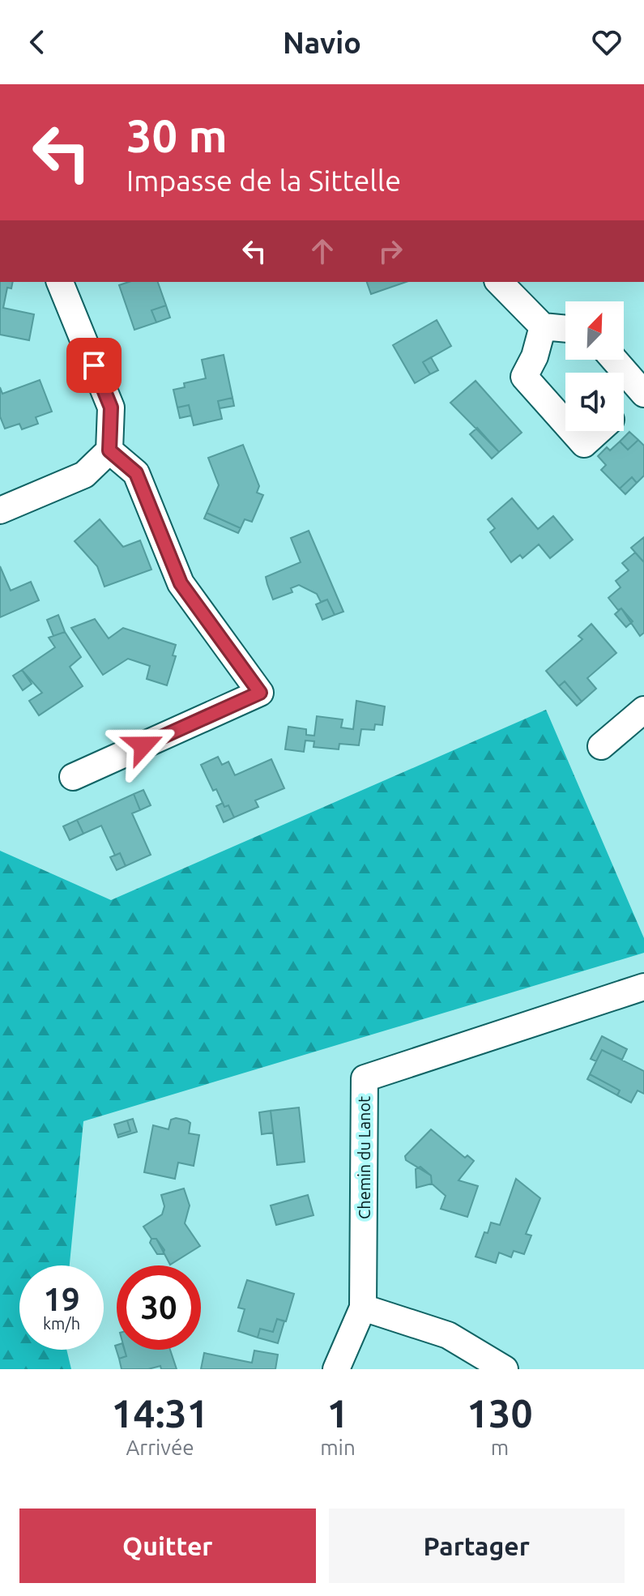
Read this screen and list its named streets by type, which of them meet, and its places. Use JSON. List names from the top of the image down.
{
  "streets": {
    "street": ["Chemin du Lanot"]
  },
  "north": "top right",
  "page": {
    "header": "Navio",
    "turn": ["30 m", "Impasse de la Sittelle"],
    "speed": "19 km/h",
    "limit": "30",
    "eta": [
      "14:31",
      "Arrivée",
      "1",
      "min",
      "130",
      "m"
    ],
    "buttons": ["Quitter", "Partager"]
  }
}
